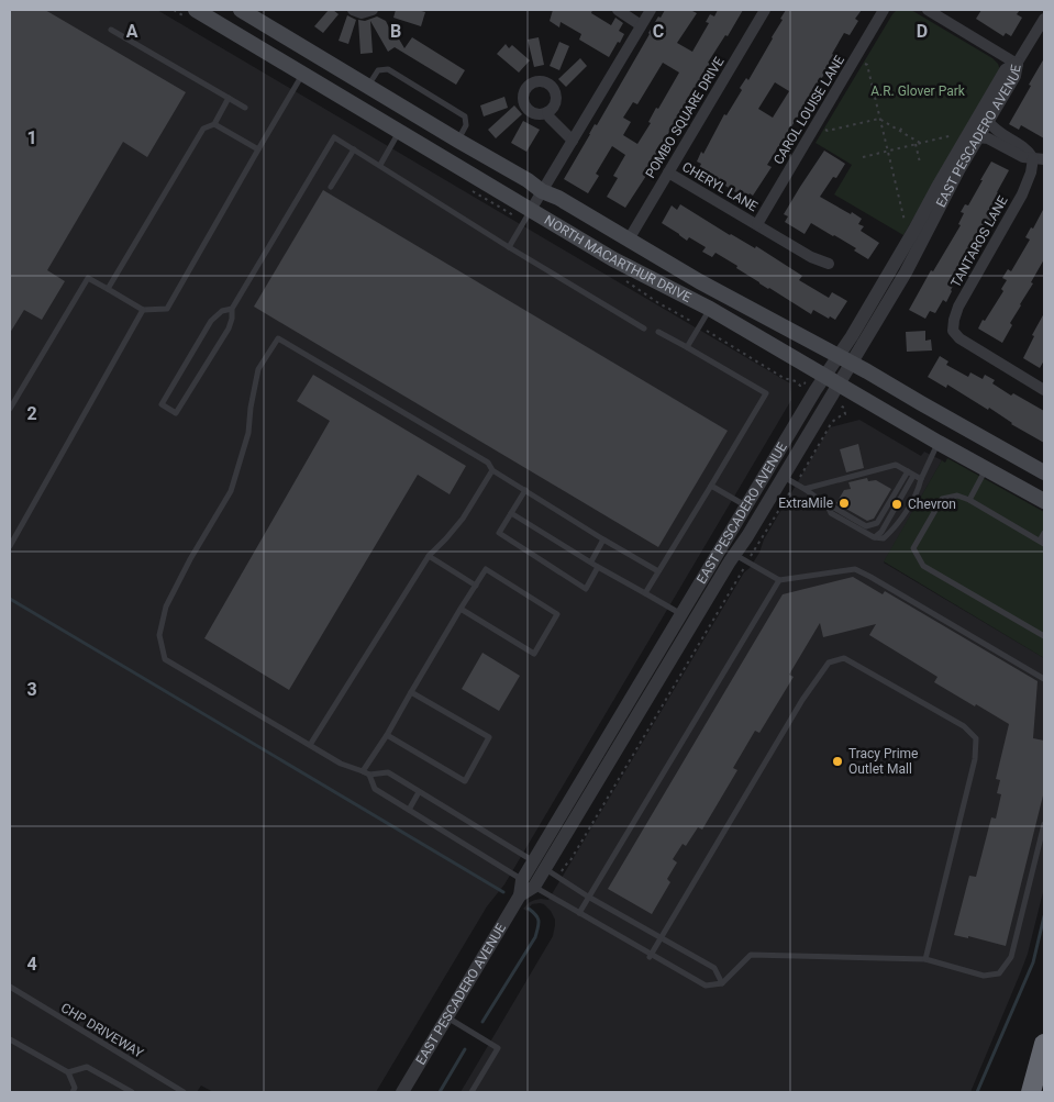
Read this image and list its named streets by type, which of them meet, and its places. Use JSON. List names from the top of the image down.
{
  "streets": {
    "main road": ["NORTH MACARTHUR DRIVE"],
    "street": [
      "CAROL LOUISE LANE",
      "POMBO SQUARE DRIVE",
      "EAST PESCADERO AVENUE",
      "CHERYL LANE",
      "TANTAROS LANE"
    ],
    "lane": ["CHP DRIVEWAY"]
  },
  "crossings": [
    ["CAROL LOUISE LANE", "CHERYL LANE"],
    ["POMBO SQUARE DRIVE", "CHERYL LANE"],
    ["POMBO SQUARE DRIVE", "NORTH MACARTHUR DRIVE"],
    ["EAST PESCADERO AVENUE", "NORTH MACARTHUR DRIVE"]
  ],
  "parks": ["A.R. Glover Park"],
  "places": ["ExtraMile", "Chevron", "Tracy Prime Outlet Mall"],
  "grid": {
    "columns": [
      "A",
      "B",
      "C",
      "D"
    ],
    "rows": [
      "1",
      "2",
      "3",
      "4"
    ]
  }
}
